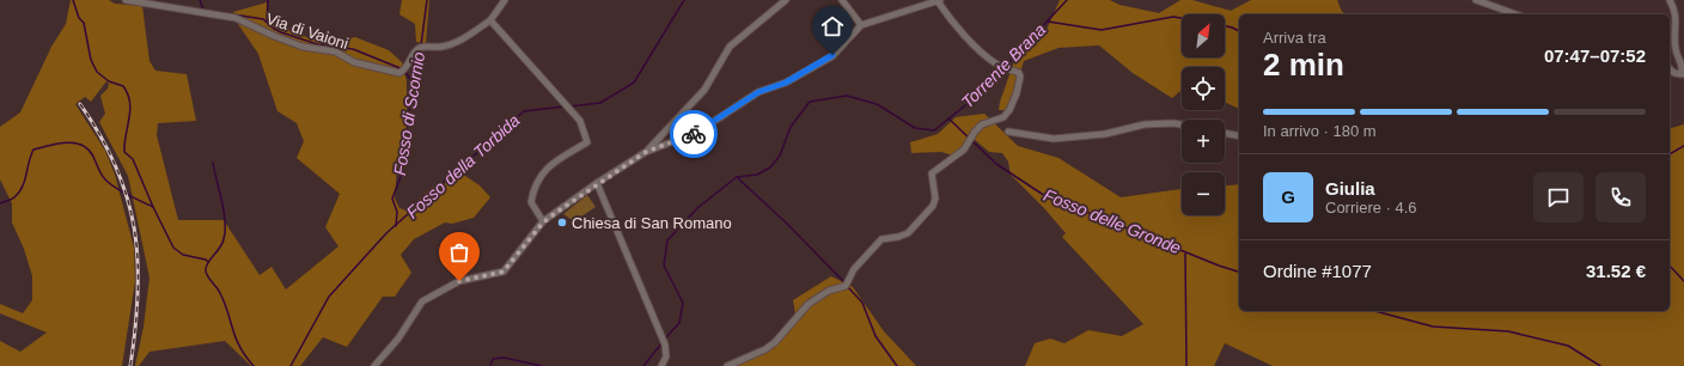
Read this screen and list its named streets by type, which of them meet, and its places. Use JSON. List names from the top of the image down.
{
  "streets": {
    "street": ["Via di Vaioni"]
  },
  "water": [
    "Torrente Brana",
    "Fosso di Scornio",
    "Fosso della Torbida",
    "Fosso delle Gronde"
  ],
  "places": ["Chiesa di San Romano"],
  "north": "top right",
  "page": {
    "map_buttons": ["+", "−"],
    "heading": ["2 min", "Arriva tra", "07:47–07:52"],
    "panel": [
      "Giulia",
      "Corriere · 4.6",
      "Ordine #1077",
      "31.52 €"
    ],
    "bar": "In arrivo · 180 m",
    "round": "G"
  }
}
